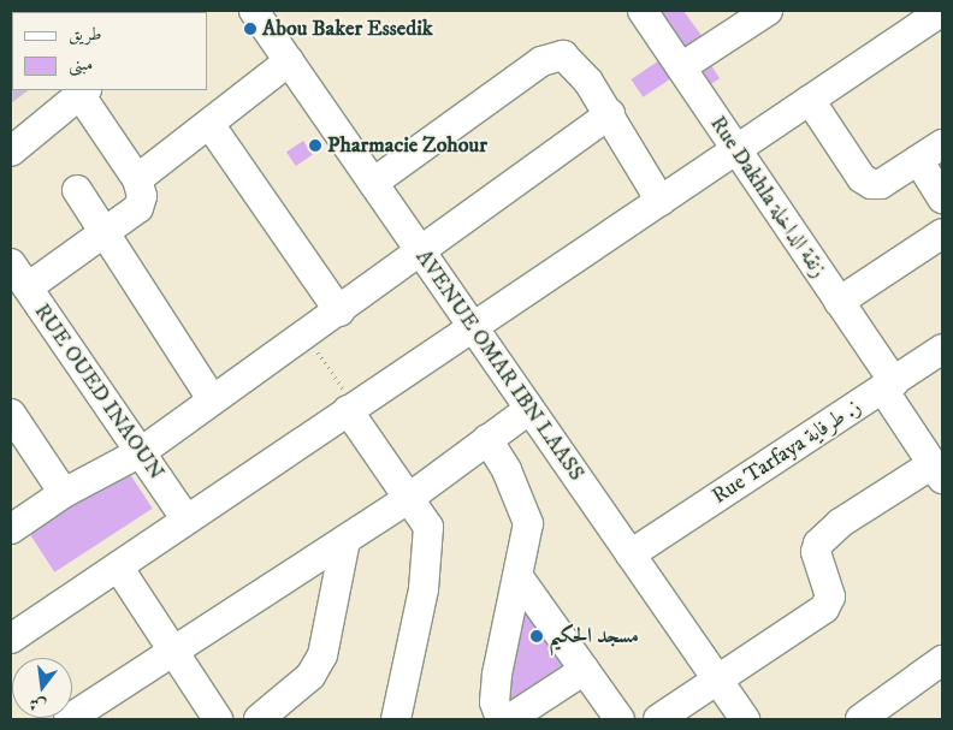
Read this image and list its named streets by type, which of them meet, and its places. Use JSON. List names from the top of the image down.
{
  "streets": {
    "street": [
      "Rue Dakhla زنقة الداخلة",
      "AVENUE OMAR IBN LAASS",
      "RUE OUED INAOUN",
      "Rue Tarfaya ز. طرفاية"
    ]
  },
  "crossings": [
    ["Rue Dakhla زنقة الداخلة", "Rue Tarfaya ز. طرفاية"],
    ["AVENUE OMAR IBN LAASS", "Rue Tarfaya ز. طرفاية"]
  ],
  "places": ["Abou Baker Essedik", "Pharmacie Zohour", "مسجد الحكيم"],
  "legend": ["طريق", "مبنى"],
  "north": "bottom"
}
